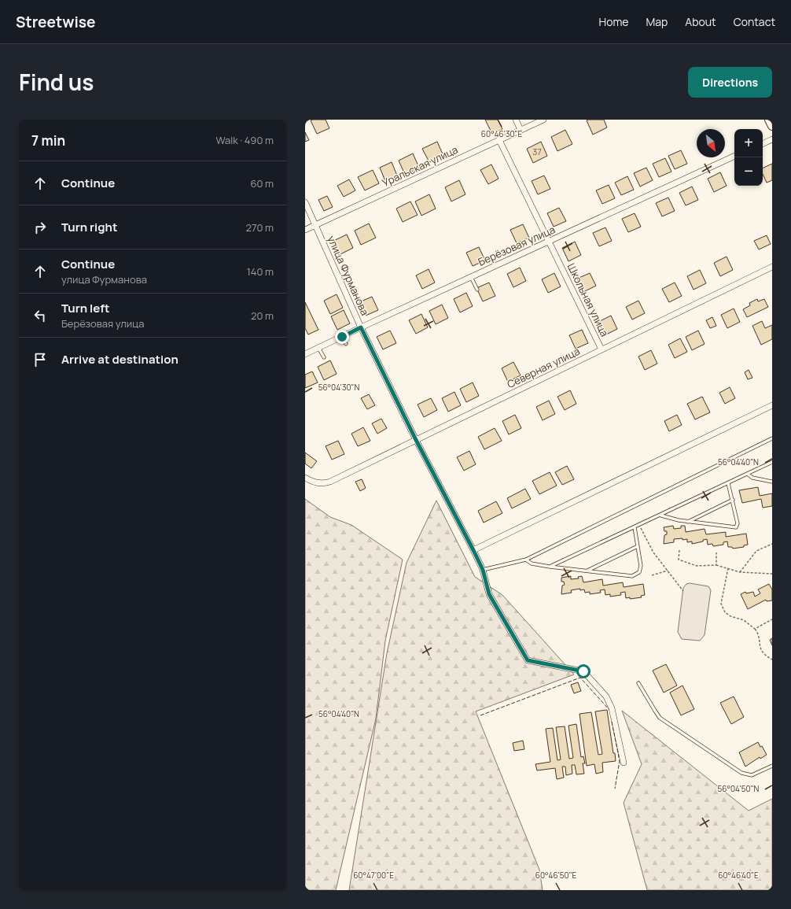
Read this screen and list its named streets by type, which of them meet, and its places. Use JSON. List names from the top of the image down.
{
  "streets": {
    "street": [
      "Уральская улица",
      "Берёзовая улица",
      "улица Фурманова",
      "Школьная улица",
      "Северная улица"
    ]
  },
  "crossings": [
    ["Уральская улица", "улица Фурманова"],
    ["Уральская улица", "Школьная улица"],
    ["Берёзовая улица", "улица Фурманова"],
    ["Берёзовая улица", "Школьная улица"],
    ["улица Фурманова", "Северная улица"],
    ["Школьная улица", "Северная улица"]
  ],
  "house_numbers": ["37"],
  "north": "bottom right",
  "page": {
    "header": "Streetwise",
    "nav": [
      "Home",
      "Map",
      "About",
      "Contact"
    ],
    "title": "Find us",
    "buttons": "Directions",
    "heading": ["7 min", "Walk · 490 m"],
    "map_buttons": ["+", "−"],
    "list": [
      ["Continue", "60 m"],
      ["Turn right", "270 m"],
      ["Continue", "улица Фурманова", "140 m"],
      ["Turn left", "Берёзовая улица", "20 m"],
      "Arrive at destination"
    ]
  },
  "coordinates": [
    "60°46'30\"E",
    "56°04'30\"N",
    "56°04'40\"N",
    "56°04'50\"N",
    "60°47'00\"E",
    "60°46'50\"E",
    "60°46'40\"E"
  ]
}
